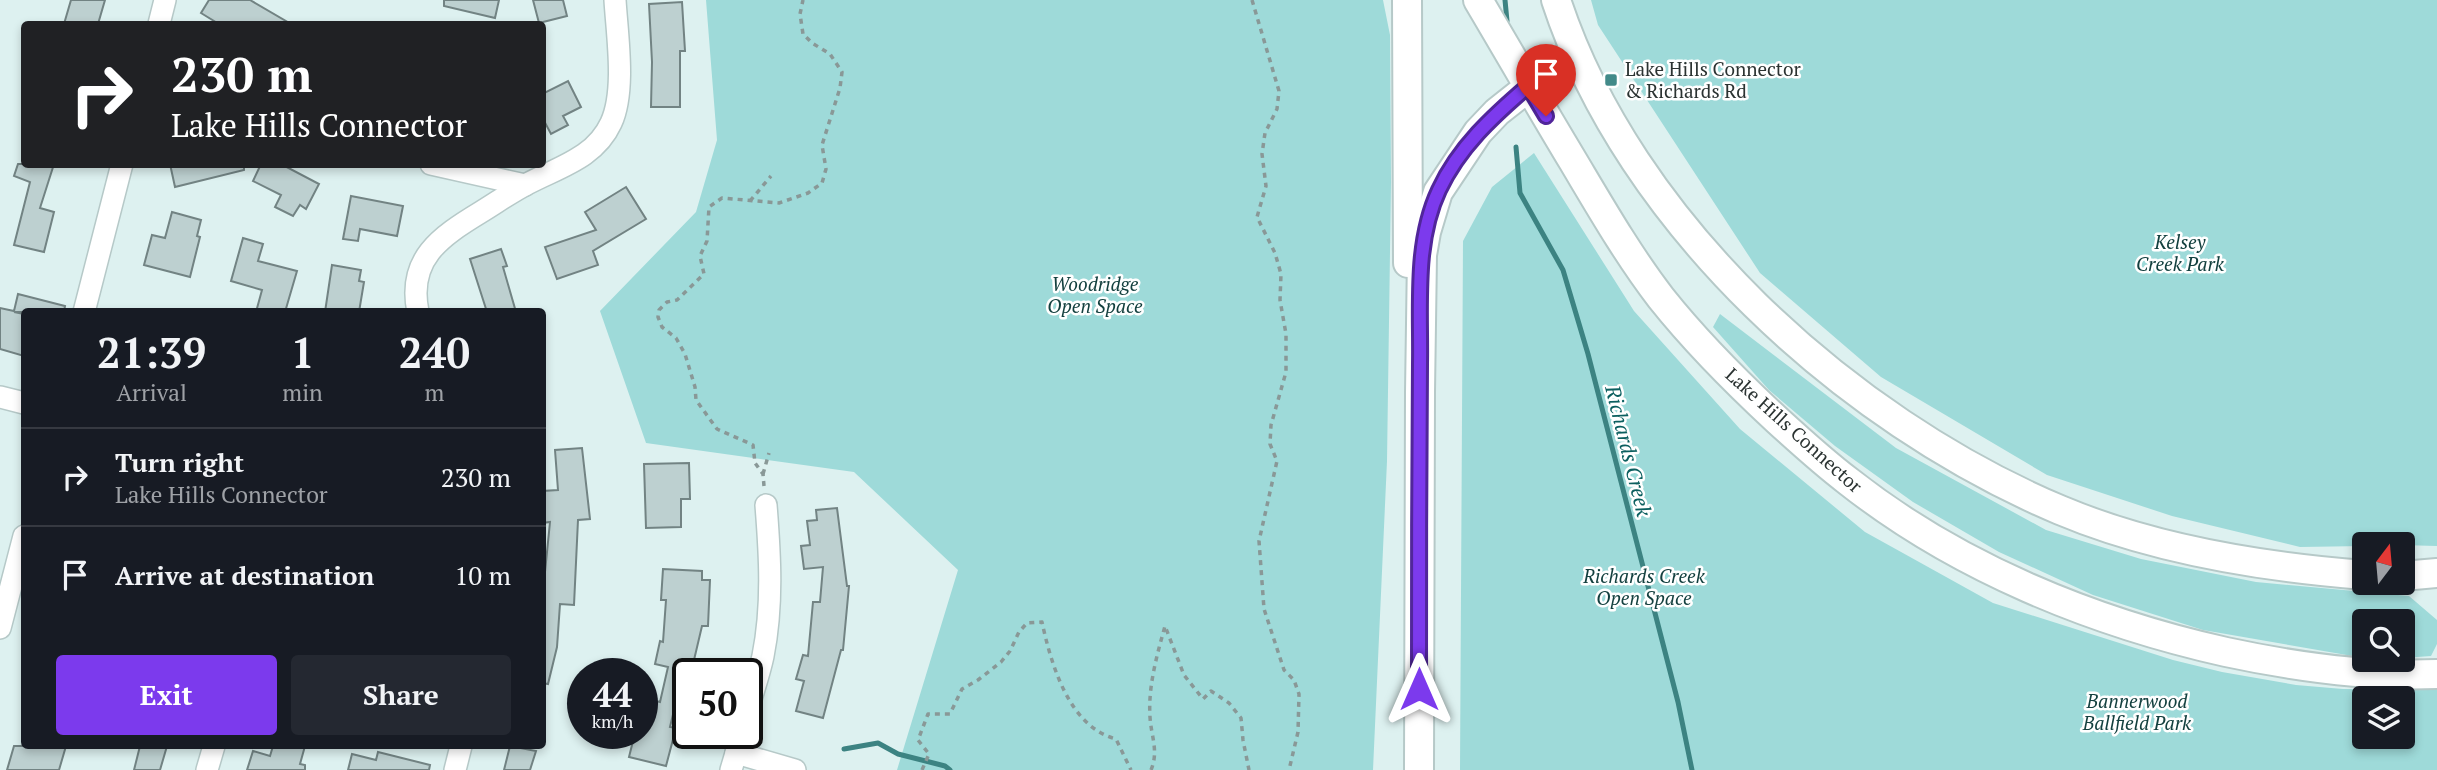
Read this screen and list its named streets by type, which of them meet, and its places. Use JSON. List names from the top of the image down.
{
  "streets": {
    "main road": ["Lake Hills Connector"]
  },
  "water": ["Richards Creek"],
  "parks": [
    "Kelsey Creek Park",
    "Woodridge Open Space",
    "Richards Creek Open Space",
    "Bannerwood Ballfield Park"
  ],
  "places": {
    "transit": ["Lake Hills Connector & Richards Rd"]
  },
  "north": "top",
  "page": {
    "turn": ["230 m", "Lake Hills Connector"],
    "eta": [
      "21:39",
      "Arrival",
      "1",
      "min",
      "240",
      "m"
    ],
    "list": [
      {
        "name": "Turn right",
        "note": "Lake Hills Connector",
        "value": "230 m"
      },
      {
        "name": "Arrive at destination",
        "value": "10 m"
      }
    ],
    "buttons": ["Exit", "Share"],
    "speed": "44 km/h",
    "limit": "50"
  }
}
